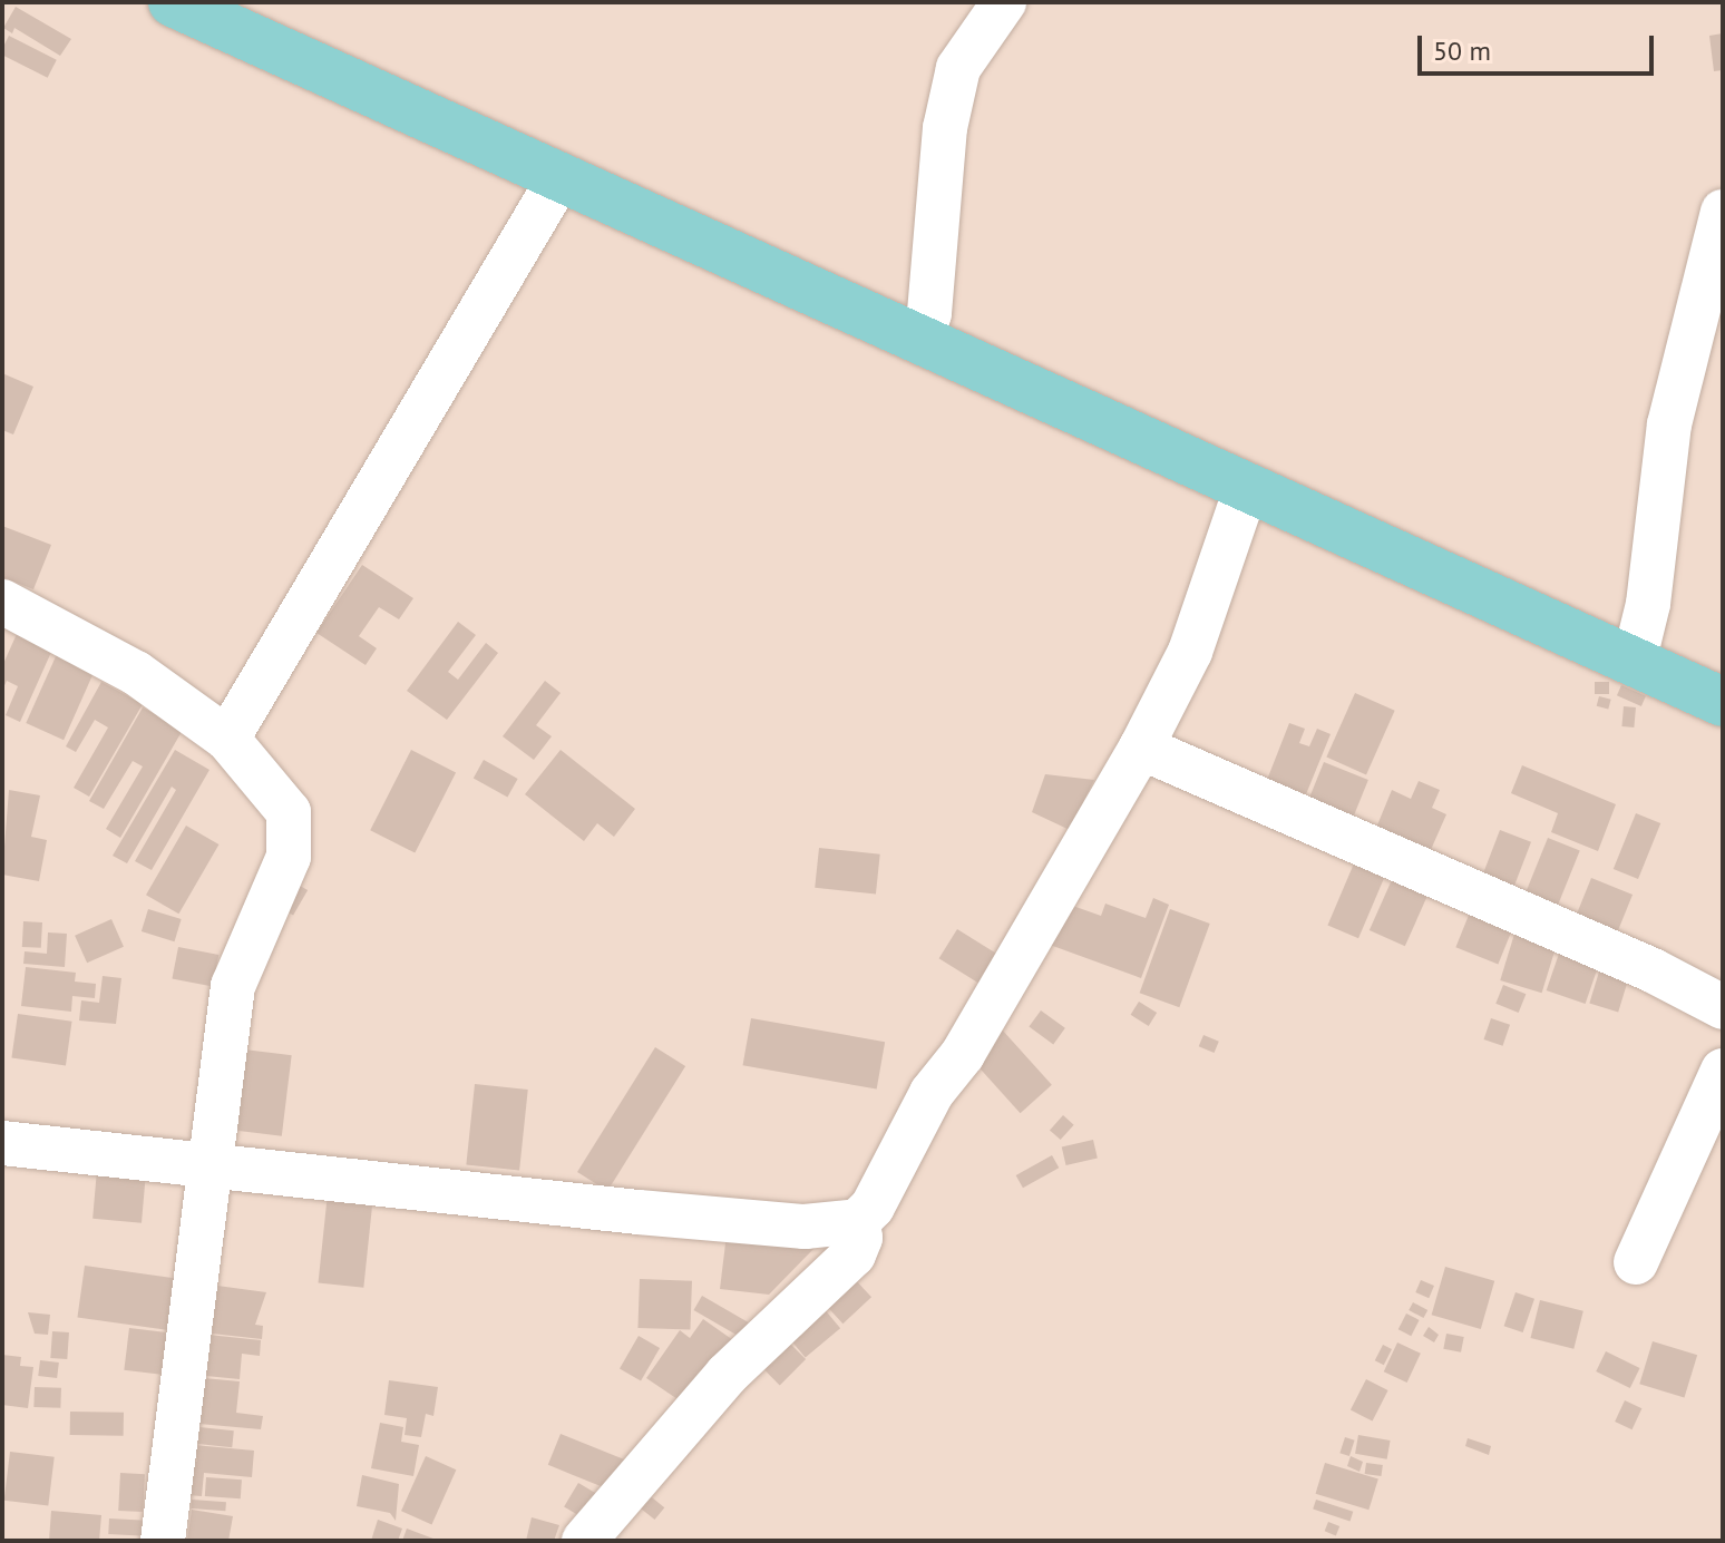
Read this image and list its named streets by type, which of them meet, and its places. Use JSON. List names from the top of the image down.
{
  "scale_bar": "50 m"
}
